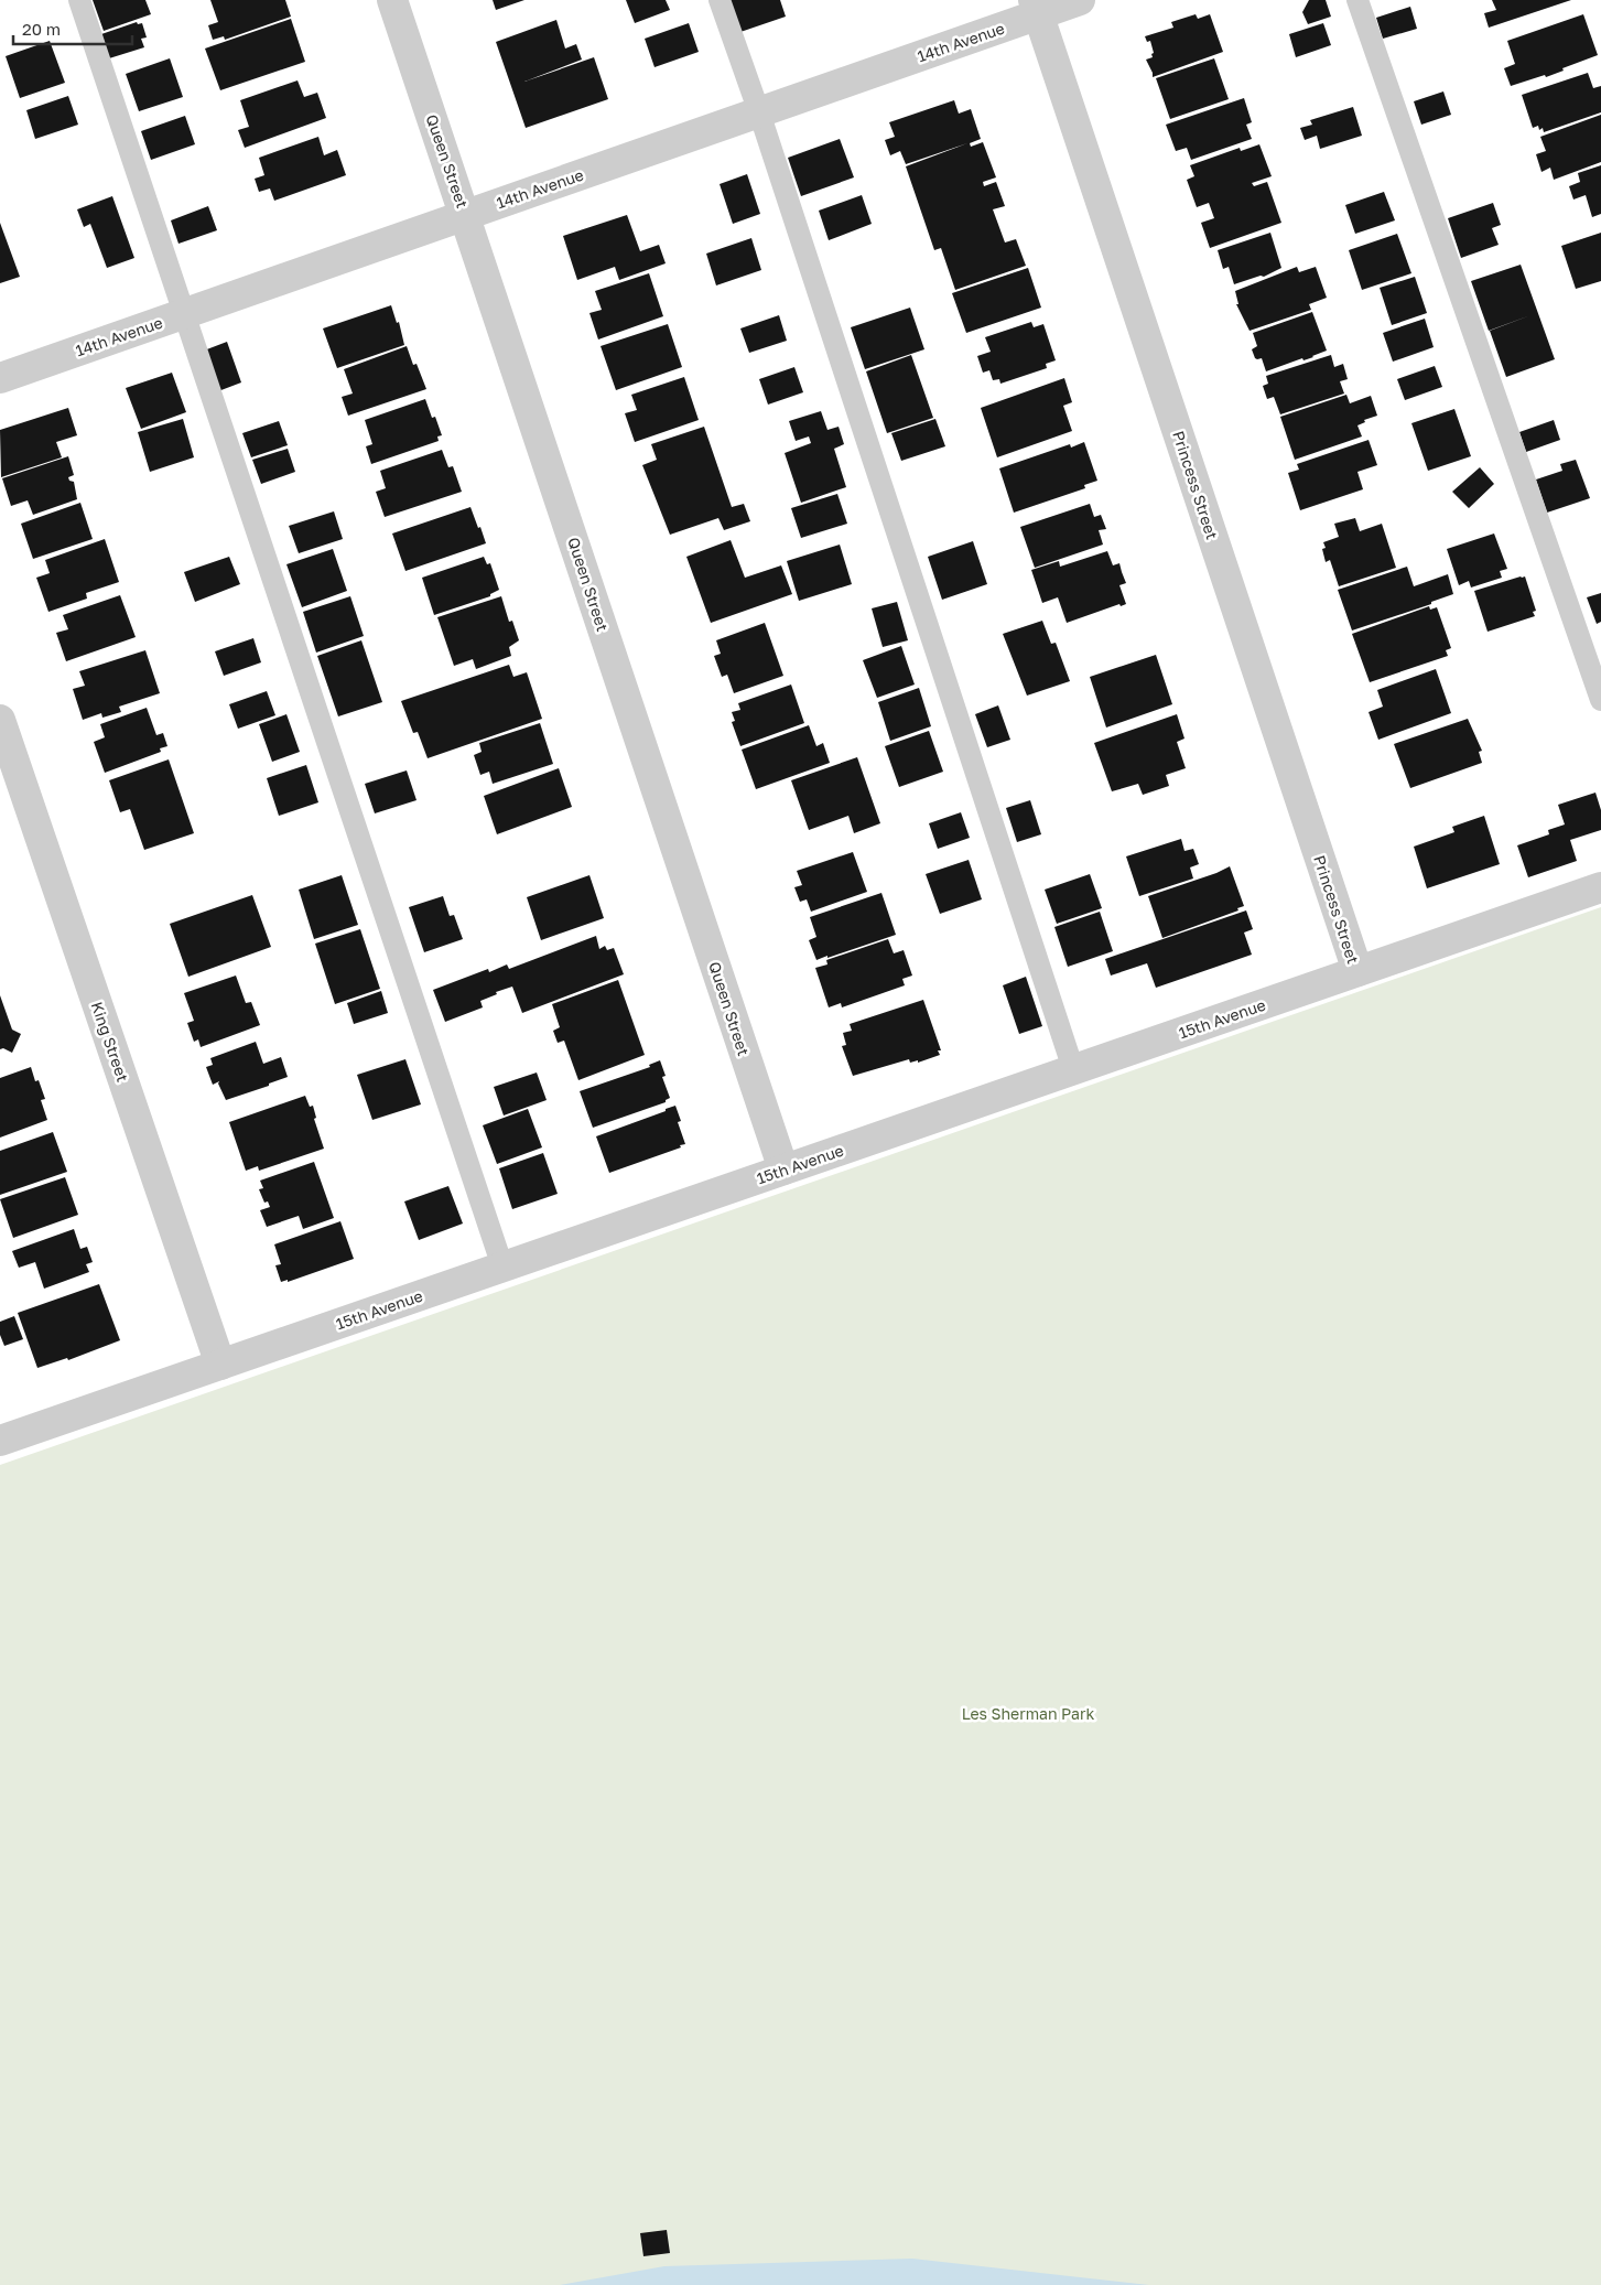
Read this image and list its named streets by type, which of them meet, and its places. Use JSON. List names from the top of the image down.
{
  "streets": {
    "street": [
      "14th Avenue",
      "Queen Street",
      "Princess Street",
      "15th Avenue",
      "King Street"
    ]
  },
  "crossings": [
    ["14th Avenue", "Queen Street"],
    ["14th Avenue", "Princess Street"],
    ["Queen Street", "15th Avenue"],
    ["Princess Street", "15th Avenue"],
    ["15th Avenue", "King Street"]
  ],
  "parks": ["Les Sherman Park"],
  "scale_bar": "20 m"
}
